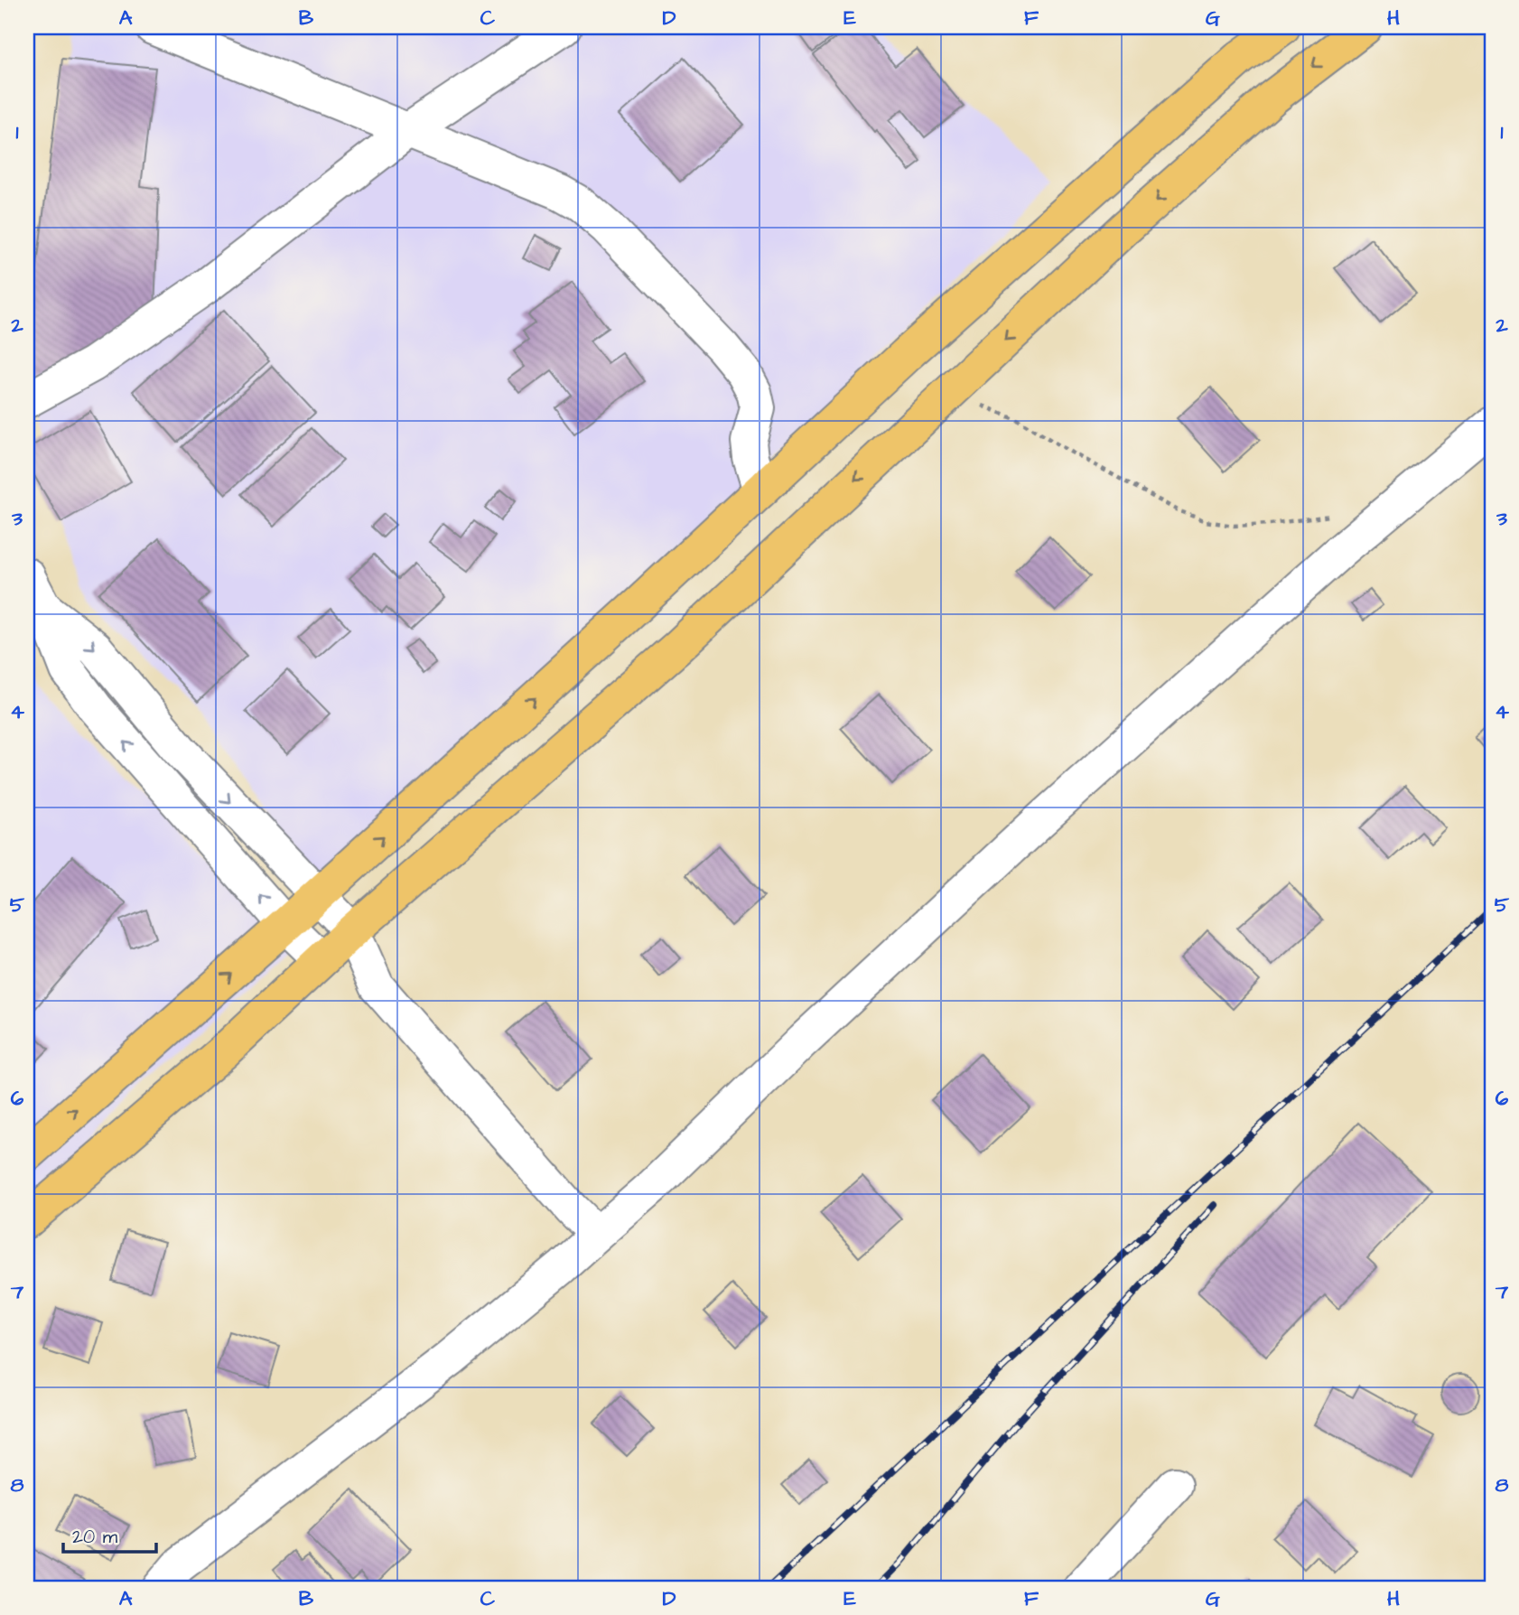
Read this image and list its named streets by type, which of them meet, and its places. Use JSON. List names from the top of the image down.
{
  "scale_bar": "20 m",
  "grid": {
    "columns": [
      "A",
      "B",
      "C",
      "D",
      "E",
      "F",
      "G",
      "H"
    ],
    "rows": [
      "1",
      "2",
      "3",
      "4",
      "5",
      "6",
      "7",
      "8"
    ]
  }
}
